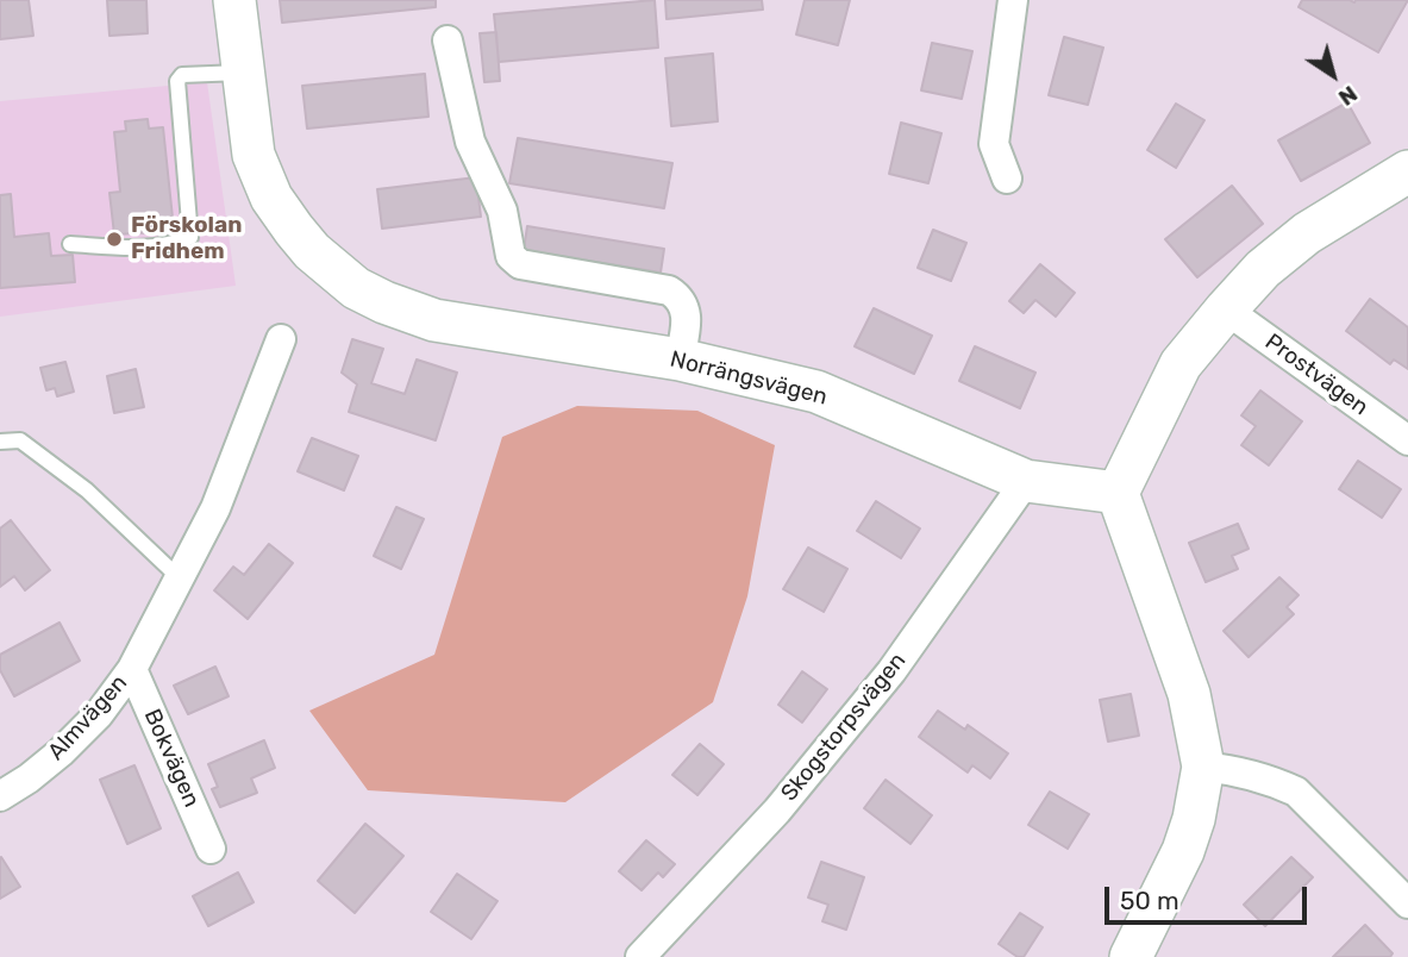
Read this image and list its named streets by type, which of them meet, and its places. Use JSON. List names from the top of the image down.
{
  "streets": {
    "street": [
      "Prostvägen",
      "Norrängsvägen",
      "Almvägen",
      "Skogstorpsvägen",
      "Bokvägen"
    ]
  },
  "crossings": [
    ["Norrängsvägen", "Skogstorpsvägen"],
    ["Almvägen", "Bokvägen"]
  ],
  "places": ["Förskolan Fridhem"],
  "scale_bar": "50 m",
  "north": "bottom right"
}
